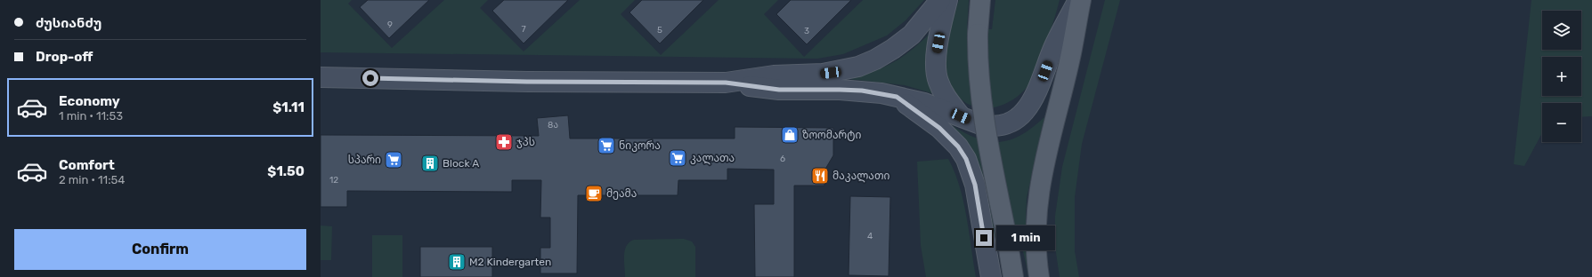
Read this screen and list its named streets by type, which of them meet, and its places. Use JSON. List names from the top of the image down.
{
  "places": {
    "shop": ["ზოომარტი"],
    "pharmacy": ["ჯპს"],
    "supermarket": ["ნიკორა", "კალათა", "სპარი"],
    "building": ["Block A", "M2 Kindergarten"],
    "restaurant": ["მაკალათი"],
    "cafe": ["მეამა"]
  },
  "house_numbers": [
    "9",
    "7",
    "5",
    "3",
    "8ა",
    "6",
    "12",
    "4"
  ],
  "page": {
    "banner": ["ძუსიანძუ", "Drop-off"],
    "map_buttons": ["+", "−"],
    "list": [
      {
        "name": "Economy",
        "note": "1 min · 11:53",
        "value": "$1.11"
      },
      {
        "name": "Comfort",
        "note": "2 min · 11:54",
        "value": "$1.50"
      }
    ],
    "buttons": "Confirm",
    "bubble": "1 min"
  }
}
